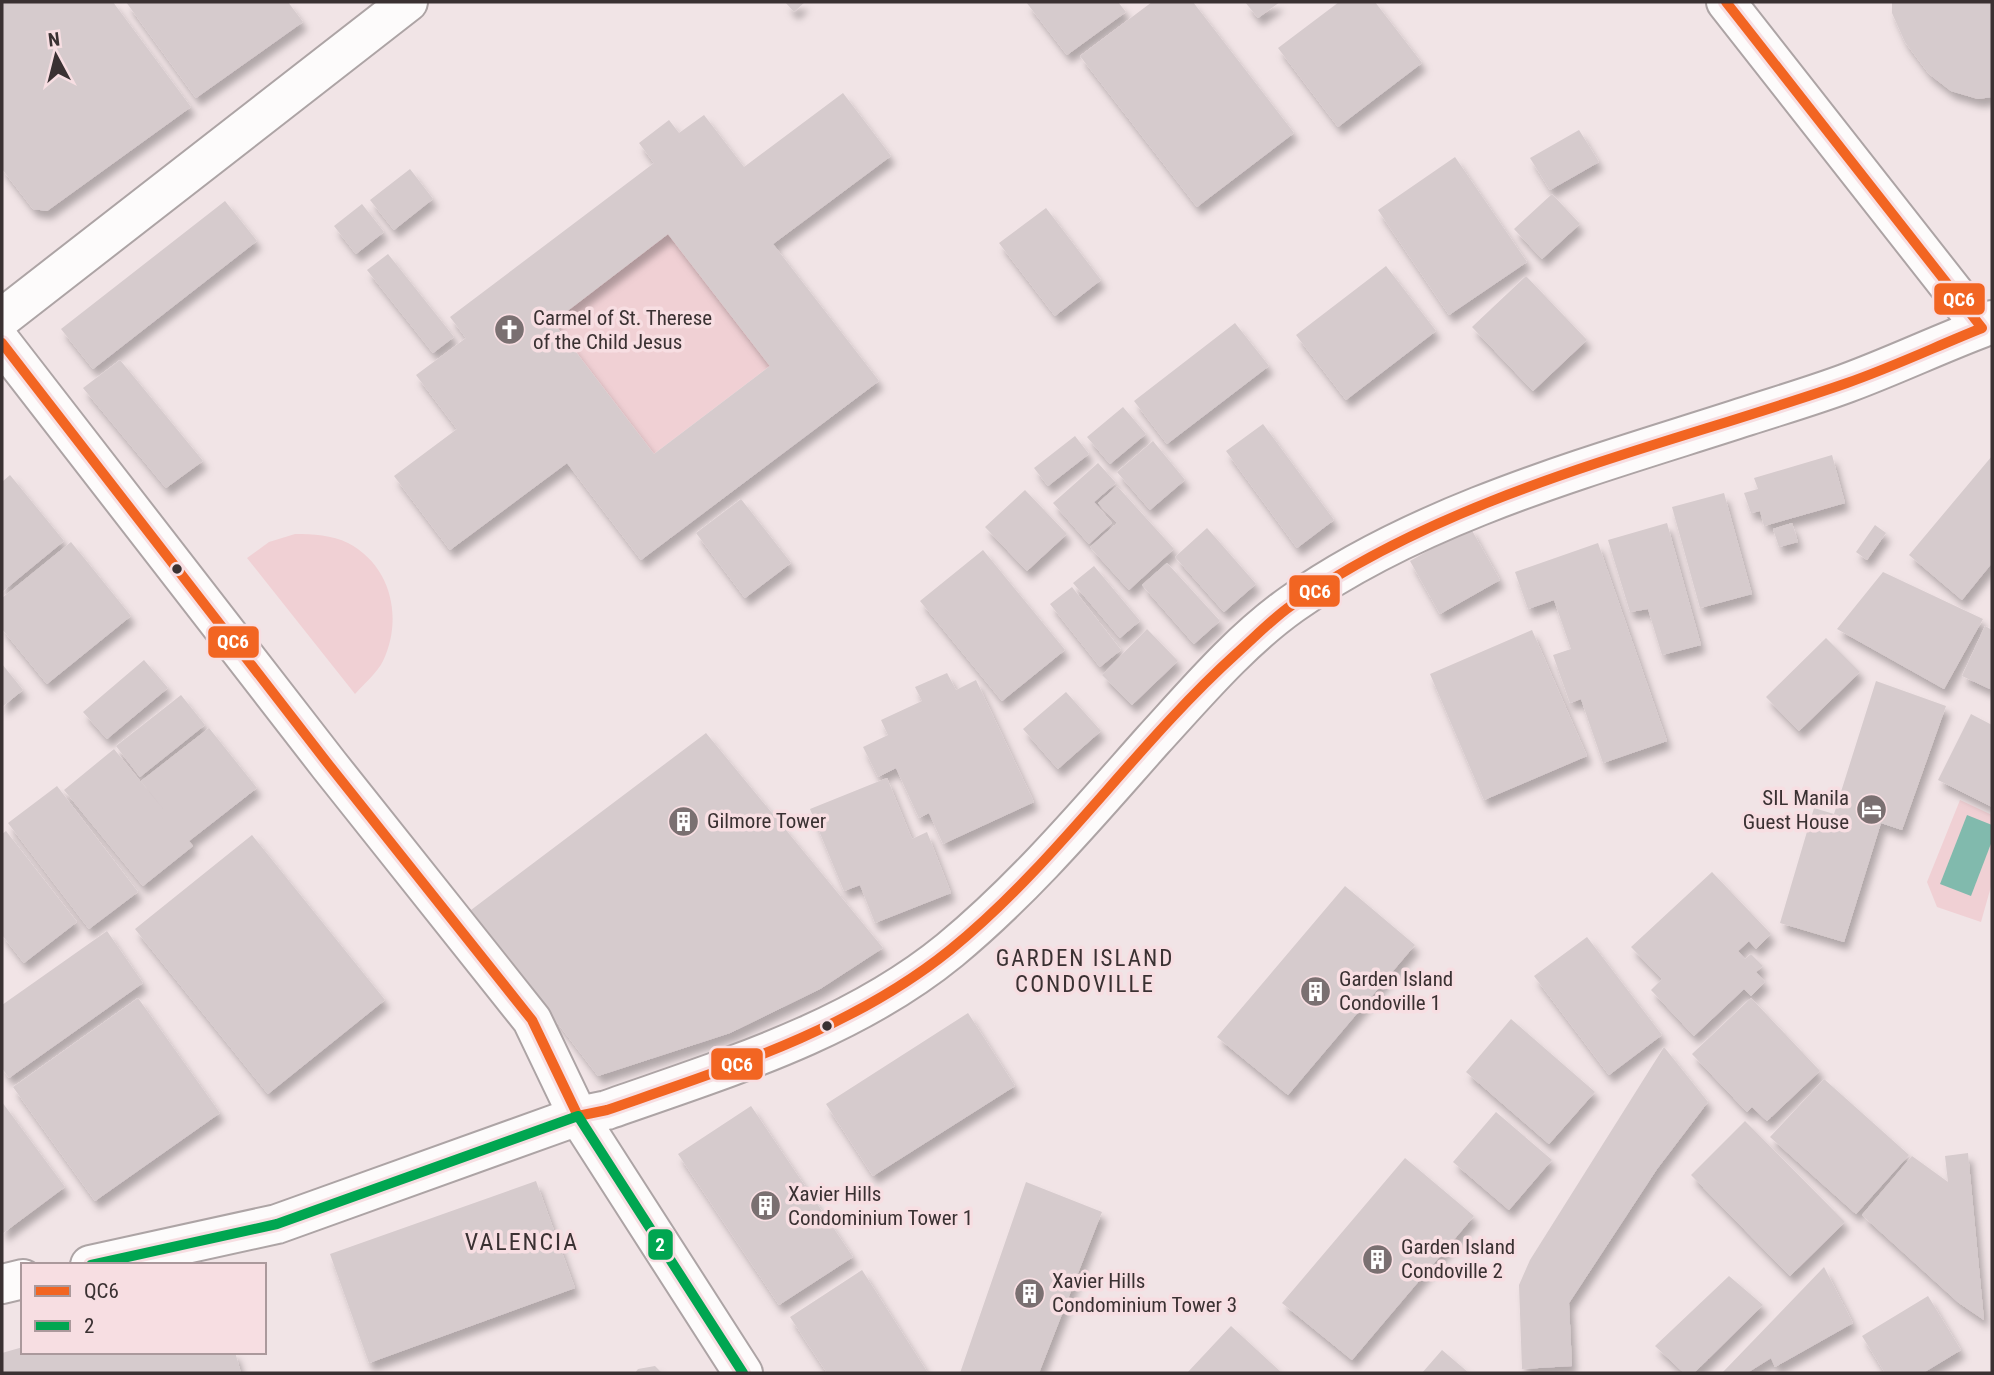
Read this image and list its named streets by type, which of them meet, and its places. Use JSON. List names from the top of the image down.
{
  "districts": ["GARDEN ISLAND CONDOVILLE", "VALENCIA"],
  "places": {
    "church": ["Carmel of St. Therese of the Child Jesus"],
    "hotel": ["SIL Manila Guest House"],
    "building": [
      "Gilmore Tower",
      "Garden Island Condoville 1",
      "Xavier Hills Condominium Tower 1",
      "Garden Island Condoville 2",
      "Xavier Hills Condominium Tower 3"
    ]
  },
  "lines": ["transit line QC6", "transit line 2"],
  "legend": ["QC6", "2"],
  "north": "top"
}
